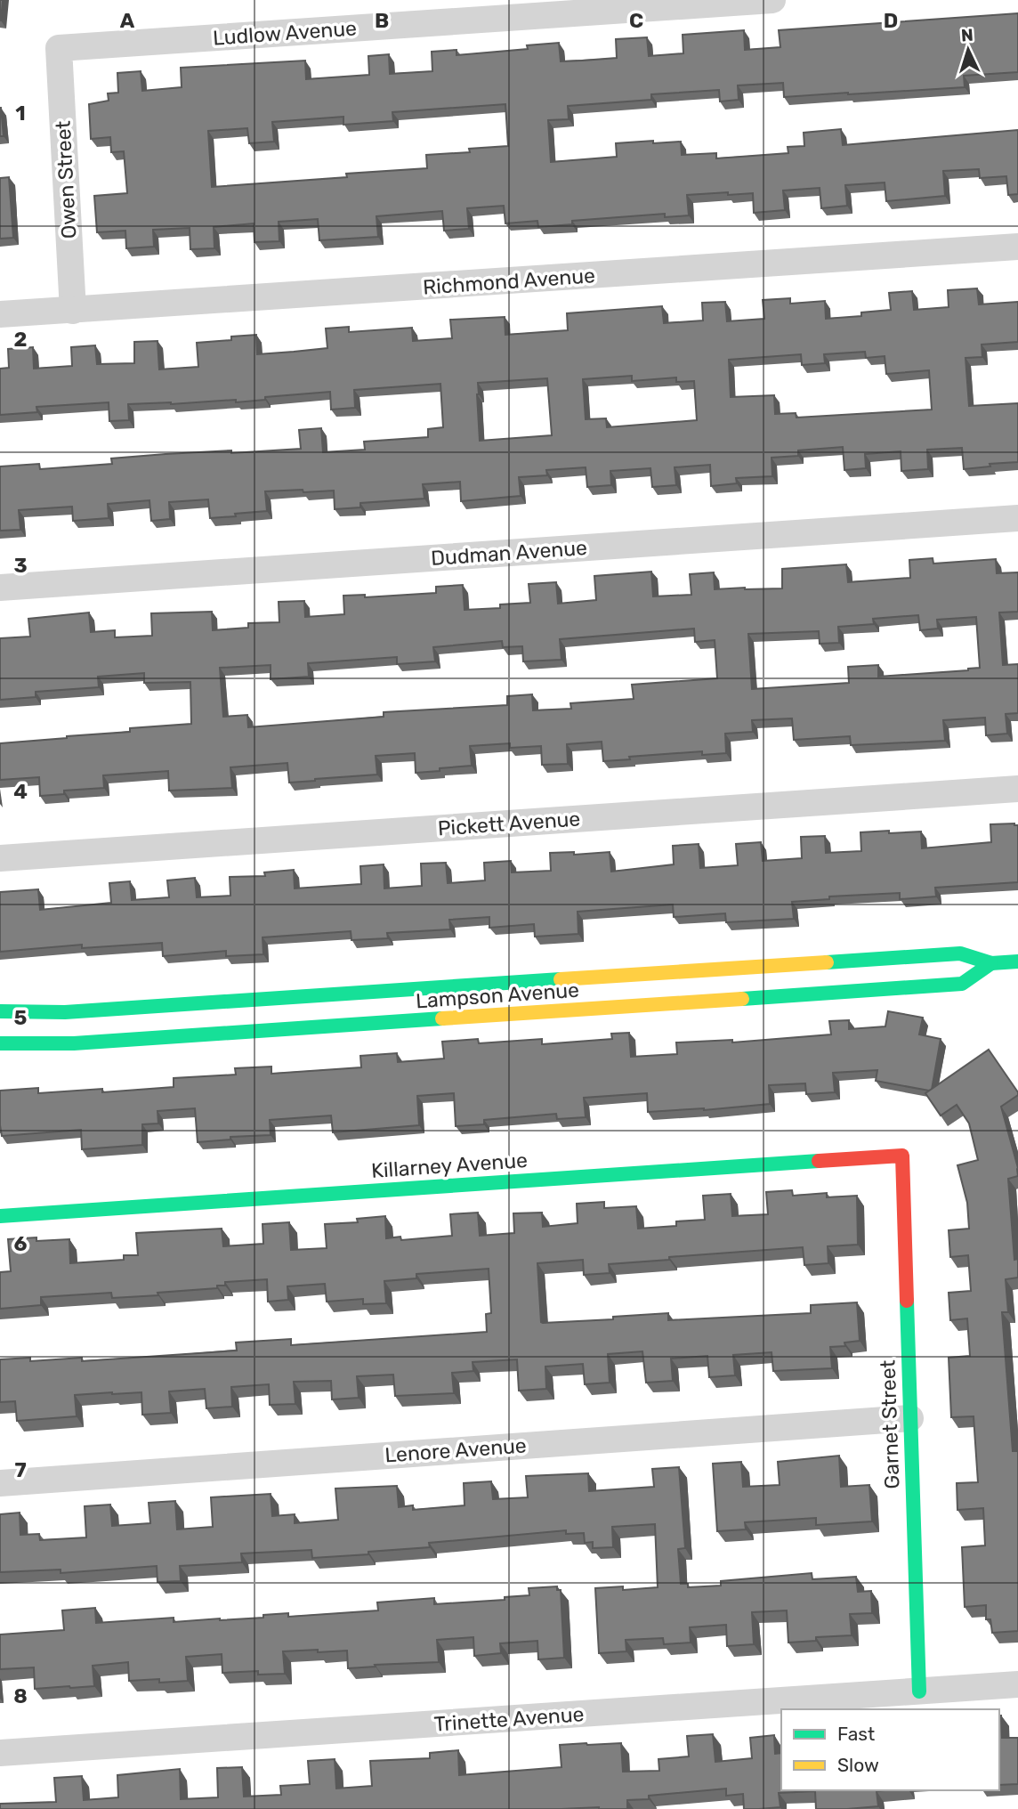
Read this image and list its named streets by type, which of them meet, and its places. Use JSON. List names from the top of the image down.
{
  "streets": {
    "main road": ["Lampson Avenue", "Killarney Avenue", "Garnet Street"],
    "street": [
      "Ludlow Avenue",
      "Owen Street",
      "Richmond Avenue",
      "Dudman Avenue",
      "Pickett Avenue",
      "Lenore Avenue",
      "Trinette Avenue"
    ]
  },
  "crossings": [
    ["Ludlow Avenue", "Owen Street"],
    ["Owen Street", "Richmond Avenue"],
    ["Killarney Avenue", "Garnet Street"],
    ["Garnet Street", "Lenore Avenue"],
    ["Garnet Street", "Trinette Avenue"]
  ],
  "legend": ["Fast", "Slow"],
  "north": "top",
  "grid": {
    "columns": [
      "A",
      "B",
      "C",
      "D"
    ],
    "rows": [
      "1",
      "2",
      "3",
      "4",
      "5",
      "6",
      "7",
      "8"
    ]
  }
}
